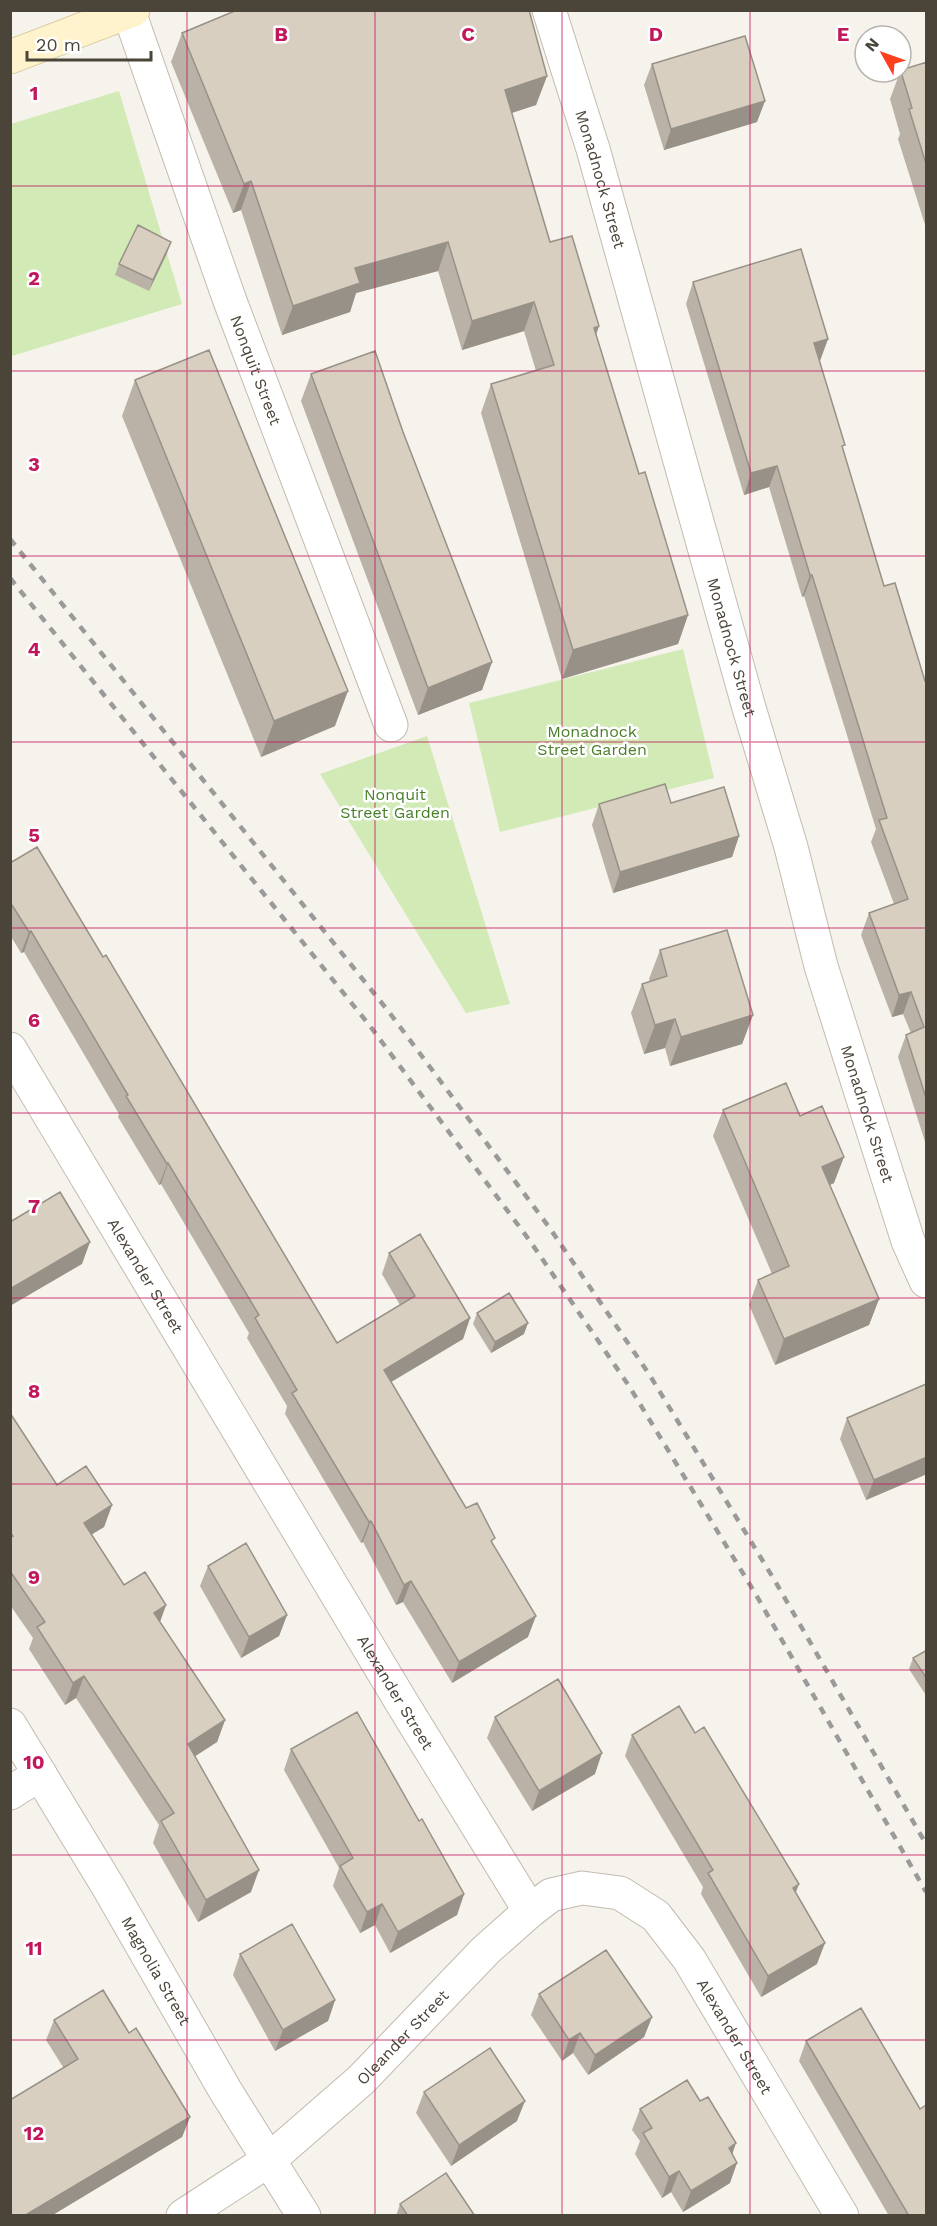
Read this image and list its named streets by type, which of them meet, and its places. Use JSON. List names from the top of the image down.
{
  "streets": {
    "street": [
      "Monadnock Street",
      "Nonquit Street",
      "Alexander Street",
      "Magnolia Street",
      "Oleander Street"
    ]
  },
  "crossings": [
    ["Alexander Street", "Oleander Street"],
    ["Magnolia Street", "Oleander Street"]
  ],
  "parks": ["Monadnock Street Garden", "Nonquit Street Garden"],
  "scale_bar": "20 m",
  "north": "top left",
  "grid": {
    "columns": [
      "B",
      "C",
      "D",
      "E"
    ],
    "rows": [
      "1",
      "2",
      "3",
      "4",
      "5",
      "6",
      "7",
      "8",
      "9",
      "10",
      "11",
      "12"
    ]
  }
}
